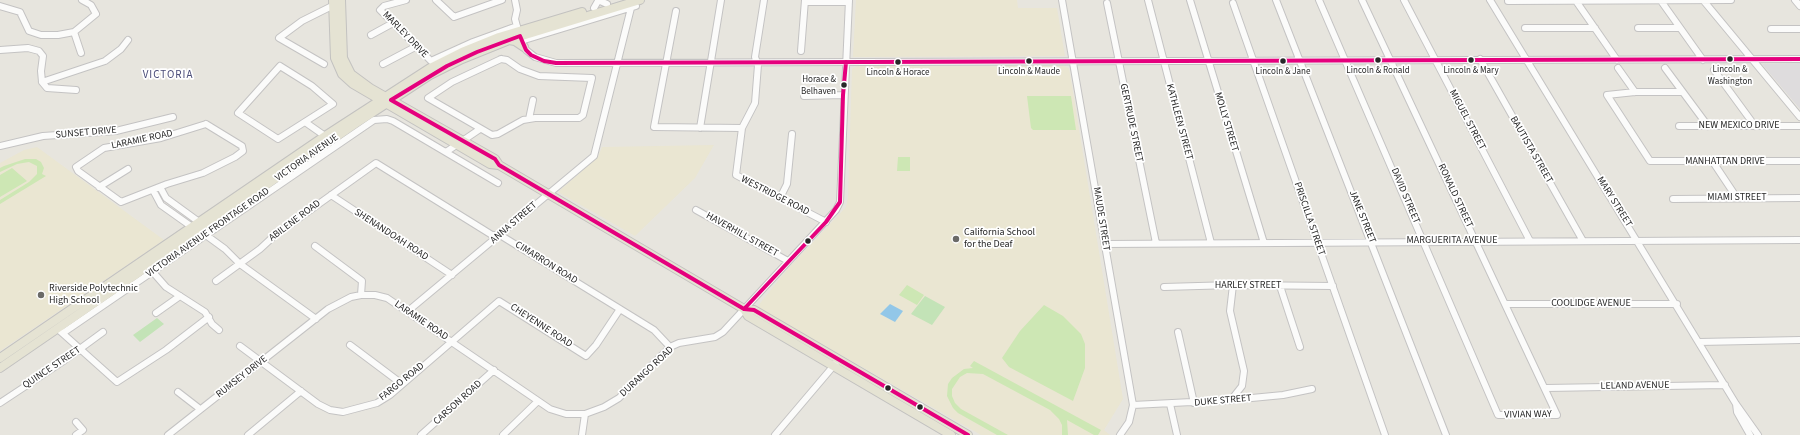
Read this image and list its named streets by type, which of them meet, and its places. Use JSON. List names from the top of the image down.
{
  "streets": {
    "main road": ["VICTORIA AVENUE"],
    "street": [
      "MARLEY DRIVE",
      "MIGUEL STREET",
      "KATHLEEN STREET",
      "MOLLY STREET",
      "GERTRUDE STREET",
      "NEW MEXICO DRIVE",
      "SUNSET DRIVE",
      "LARAMIE ROAD",
      "BAUTISTA STREET",
      "MANHATTAN DRIVE",
      "WESTRIDGE ROAD",
      "DAVID STREET",
      "RONALD STREET",
      "MIAMI STREET",
      "MARY STREET",
      "JANE STREET",
      "MAUDE STREET",
      "PRISCILLA STREET",
      "ABILENE ROAD",
      "ANNA STREET",
      "VICTORIA AVENUE FRONTAGE ROAD",
      "SHENANDOAH ROAD",
      "HAVERHILL STREET",
      "MARGUERITA AVENUE",
      "CIMARRON ROAD",
      "HARLEY STREET",
      "COOLIDGE AVENUE",
      "CHEYENNE ROAD",
      "QUINCE STREET",
      "DURANGO ROAD",
      "RUMSEY DRIVE",
      "FARGO ROAD",
      "LELAND AVENUE",
      "DUKE STREET",
      "CARSON ROAD",
      "VIVIAN WAY"
    ]
  },
  "crossings": [
    ["MARLEY DRIVE", "VICTORIA AVENUE"],
    ["MARLEY DRIVE", "ANNA STREET"],
    ["MIGUEL STREET", "MARGUERITA AVENUE"],
    ["KATHLEEN STREET", "MARGUERITA AVENUE"],
    ["MOLLY STREET", "MARGUERITA AVENUE"],
    ["GERTRUDE STREET", "MARGUERITA AVENUE"],
    ["LARAMIE ROAD", "ANNA STREET"],
    ["LARAMIE ROAD", "CHEYENNE ROAD"],
    ["LARAMIE ROAD", "DURANGO ROAD"],
    ["LARAMIE ROAD", "RUMSEY DRIVE"],
    ["LARAMIE ROAD", "FARGO ROAD"],
    ["LARAMIE ROAD", "CARSON ROAD"],
    ["BAUTISTA STREET", "MARGUERITA AVENUE"],
    ["VICTORIA AVENUE", "ANNA STREET"],
    ["VICTORIA AVENUE", "VICTORIA AVENUE FRONTAGE ROAD"],
    ["WESTRIDGE ROAD", "DURANGO ROAD"],
    ["DAVID STREET", "MARGUERITA AVENUE"],
    ["DAVID STREET", "VIVIAN WAY"],
    ["RONALD STREET", "MARGUERITA AVENUE"],
    ["RONALD STREET", "COOLIDGE AVENUE"],
    ["RONALD STREET", "LELAND AVENUE"],
    ["RONALD STREET", "VIVIAN WAY"],
    ["MARY STREET", "MARGUERITA AVENUE"],
    ["MARY STREET", "COOLIDGE AVENUE"],
    ["MARY STREET", "LELAND AVENUE"],
    ["JANE STREET", "MARGUERITA AVENUE"],
    ["MAUDE STREET", "MARGUERITA AVENUE"],
    ["MAUDE STREET", "DUKE STREET"],
    ["PRISCILLA STREET", "MARGUERITA AVENUE"],
    ["PRISCILLA STREET", "HARLEY STREET"],
    ["ABILENE ROAD", "SHENANDOAH ROAD"],
    ["ABILENE ROAD", "CIMARRON ROAD"],
    ["ANNA STREET", "SHENANDOAH ROAD"],
    ["ANNA STREET", "CIMARRON ROAD"],
    ["HAVERHILL STREET", "DURANGO ROAD"],
    ["CIMARRON ROAD", "CHEYENNE ROAD"],
    ["CIMARRON ROAD", "DURANGO ROAD"],
    ["CHEYENNE ROAD", "FARGO ROAD"],
    ["RUMSEY DRIVE", "FARGO ROAD"]
  ],
  "districts": ["VICTORIA"],
  "places": [
    "Lincoln & Washington",
    "Lincoln & Ronald",
    "Lincoln & Mary",
    "Lincoln & Maude",
    "Lincoln & Jane",
    "Lincoln & Horace",
    "Horace & Belhaven",
    "California School for the Deaf",
    "Riverside Polytechnic High School"
  ]
}
